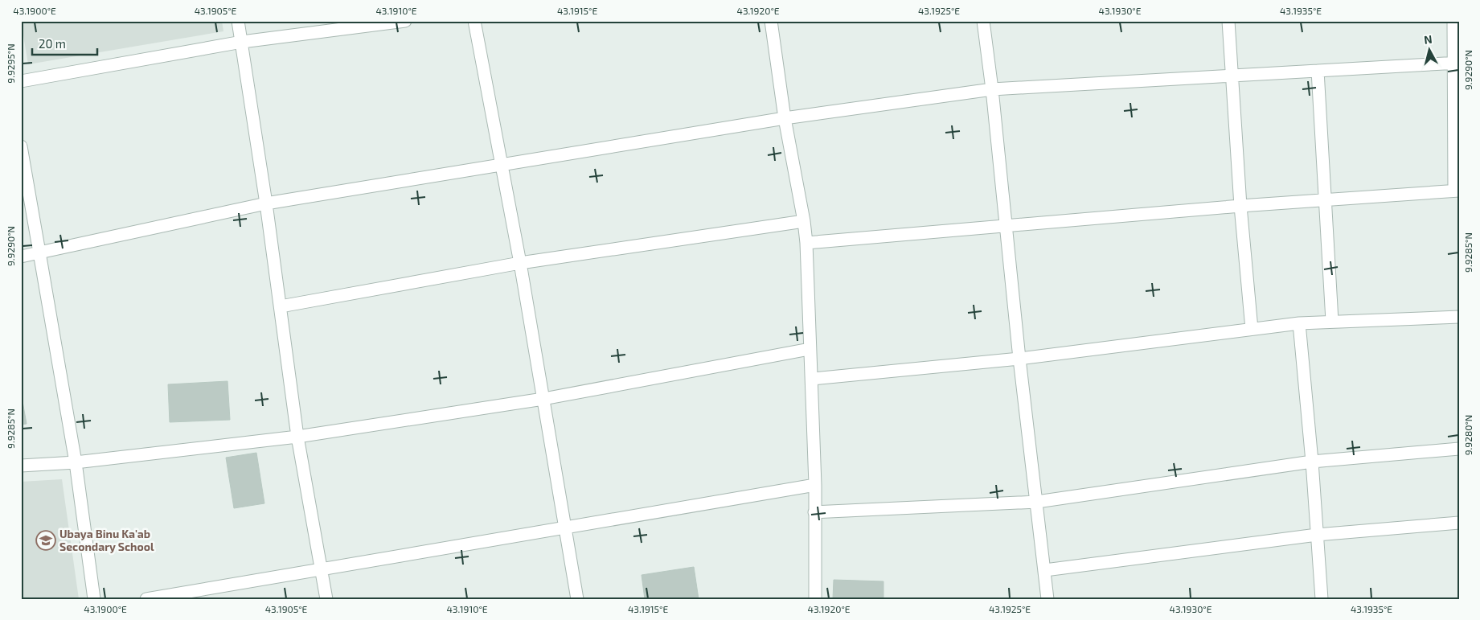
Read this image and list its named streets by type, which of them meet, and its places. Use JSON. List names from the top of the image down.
{
  "places": {
    "school or university": ["Ubaya Binu Ka'ab Secondary School"]
  },
  "scale_bar": "20 m",
  "north": "top",
  "coordinates": [
    "43.1900°E",
    "43.1905°E",
    "43.1910°E",
    "43.1915°E",
    "43.1920°E",
    "43.1925°E",
    "43.1930°E",
    "43.1935°E",
    "9.9295°N",
    "9.9290°N",
    "9.9285°N",
    "9.9280°N"
  ]
}
